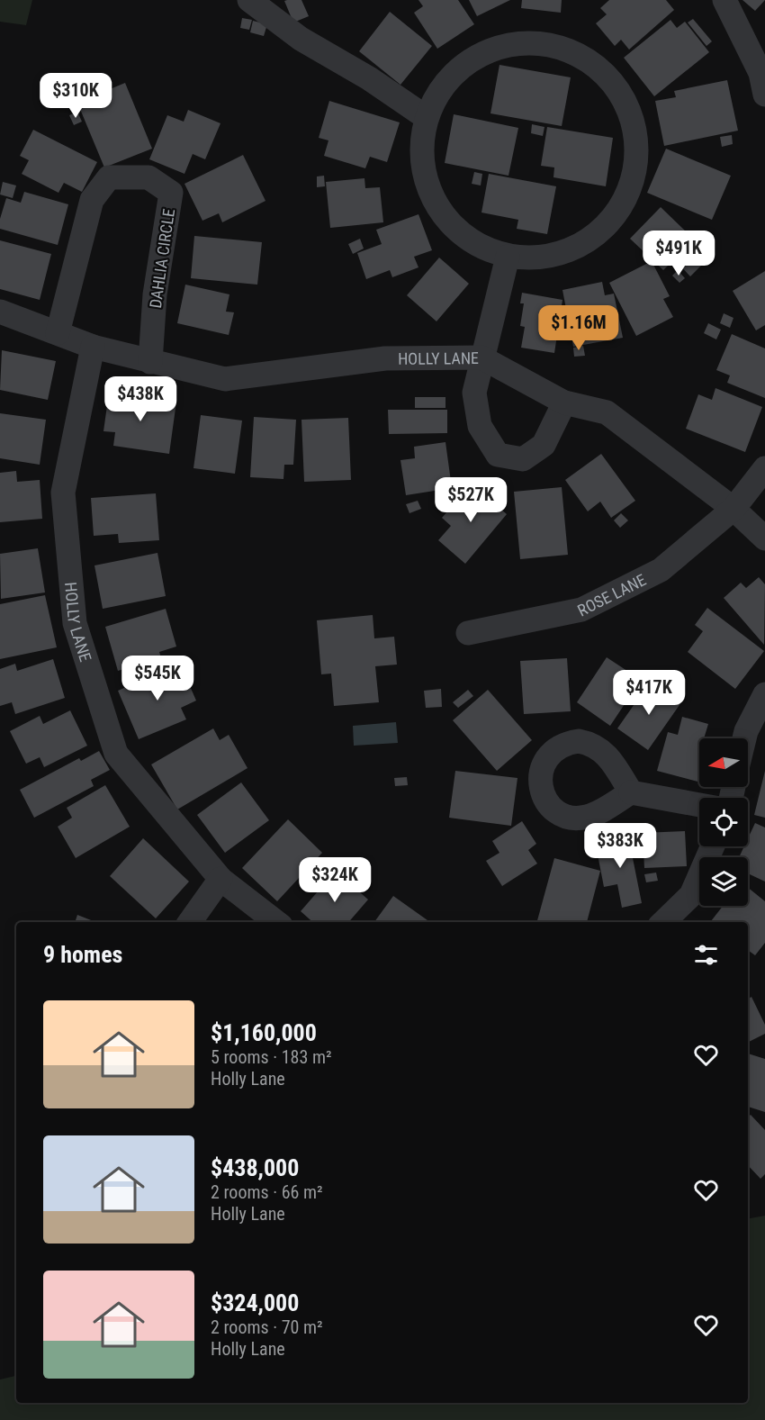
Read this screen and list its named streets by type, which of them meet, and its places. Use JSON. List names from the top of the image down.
{
  "streets": {
    "street": ["DAHLIA CIRCLE", "HOLLY LANE", "ROSE LANE"]
  },
  "crossings": [
    ["DAHLIA CIRCLE", "HOLLY LANE"],
    ["HOLLY LANE", "ROSE LANE"]
  ],
  "north": "left",
  "page": {
    "price": [
      "$310K",
      "$491K",
      "$1.16M",
      "$438K",
      "$527K",
      "$545K",
      "$417K",
      "$383K",
      "$324K"
    ],
    "heading": "9 homes",
    "list": [
      {
        "name": "$1,160,000",
        "note": "5 rooms · 183 m² · Holly Lane"
      },
      {
        "name": "$438,000",
        "note": "2 rooms · 66 m² · Holly Lane"
      },
      {
        "name": "$324,000",
        "note": "2 rooms · 70 m² · Holly Lane"
      }
    ]
  }
}
